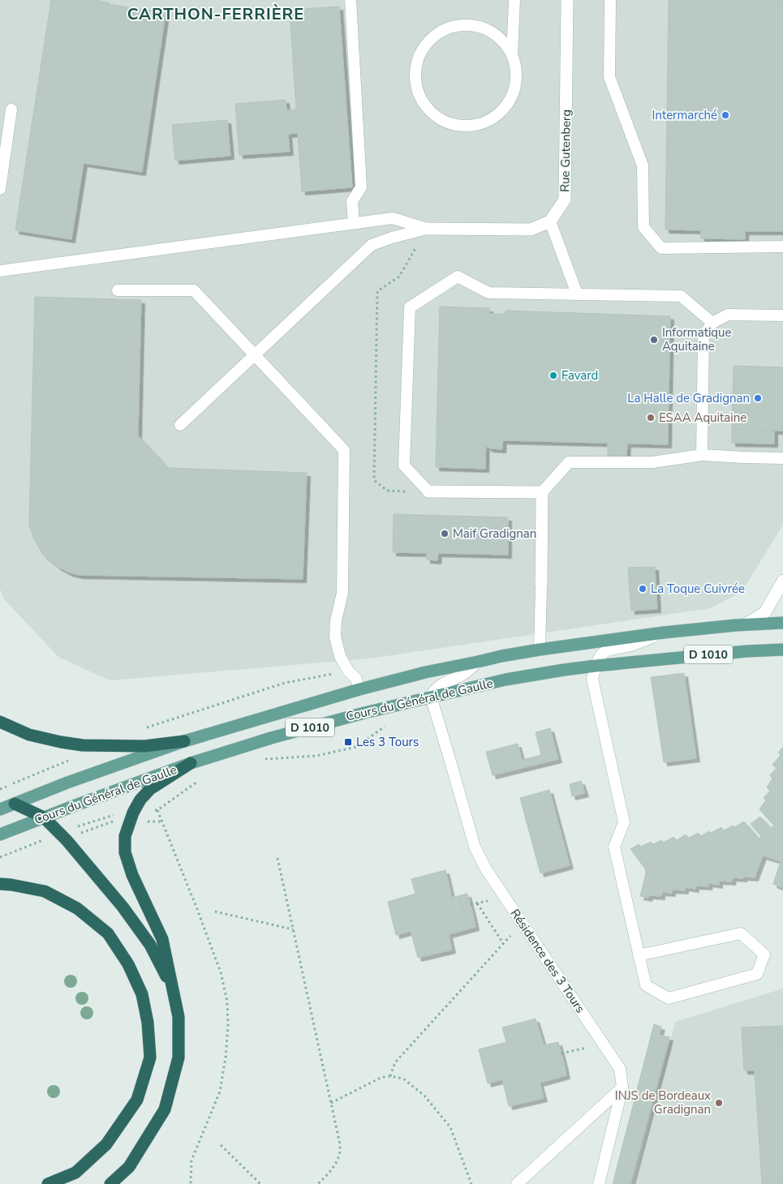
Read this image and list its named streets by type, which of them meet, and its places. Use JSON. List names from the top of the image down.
{
  "streets": {
    "main road": ["D 1010", "Cours du Général de Gaulle"],
    "street": ["Rue Gutenberg"],
    "lane": ["Résidence des 3 Tours"]
  },
  "crossings": [
    ["Cours du Général de Gaulle", "Résidence des 3 Tours"]
  ],
  "districts": ["CARTHON-FERRIÈRE"],
  "places": {
    "other": [
      "Intermarché",
      "Informatique Aquitaine",
      "Favard",
      "La Halle de Gradignan",
      "ESAA Aquitaine",
      "Maif Gradignan",
      "La Toque Cuivrée",
      "INJS de Bordeaux Gradignan"
    ],
    "transit": ["Les 3 Tours"]
  }
}
